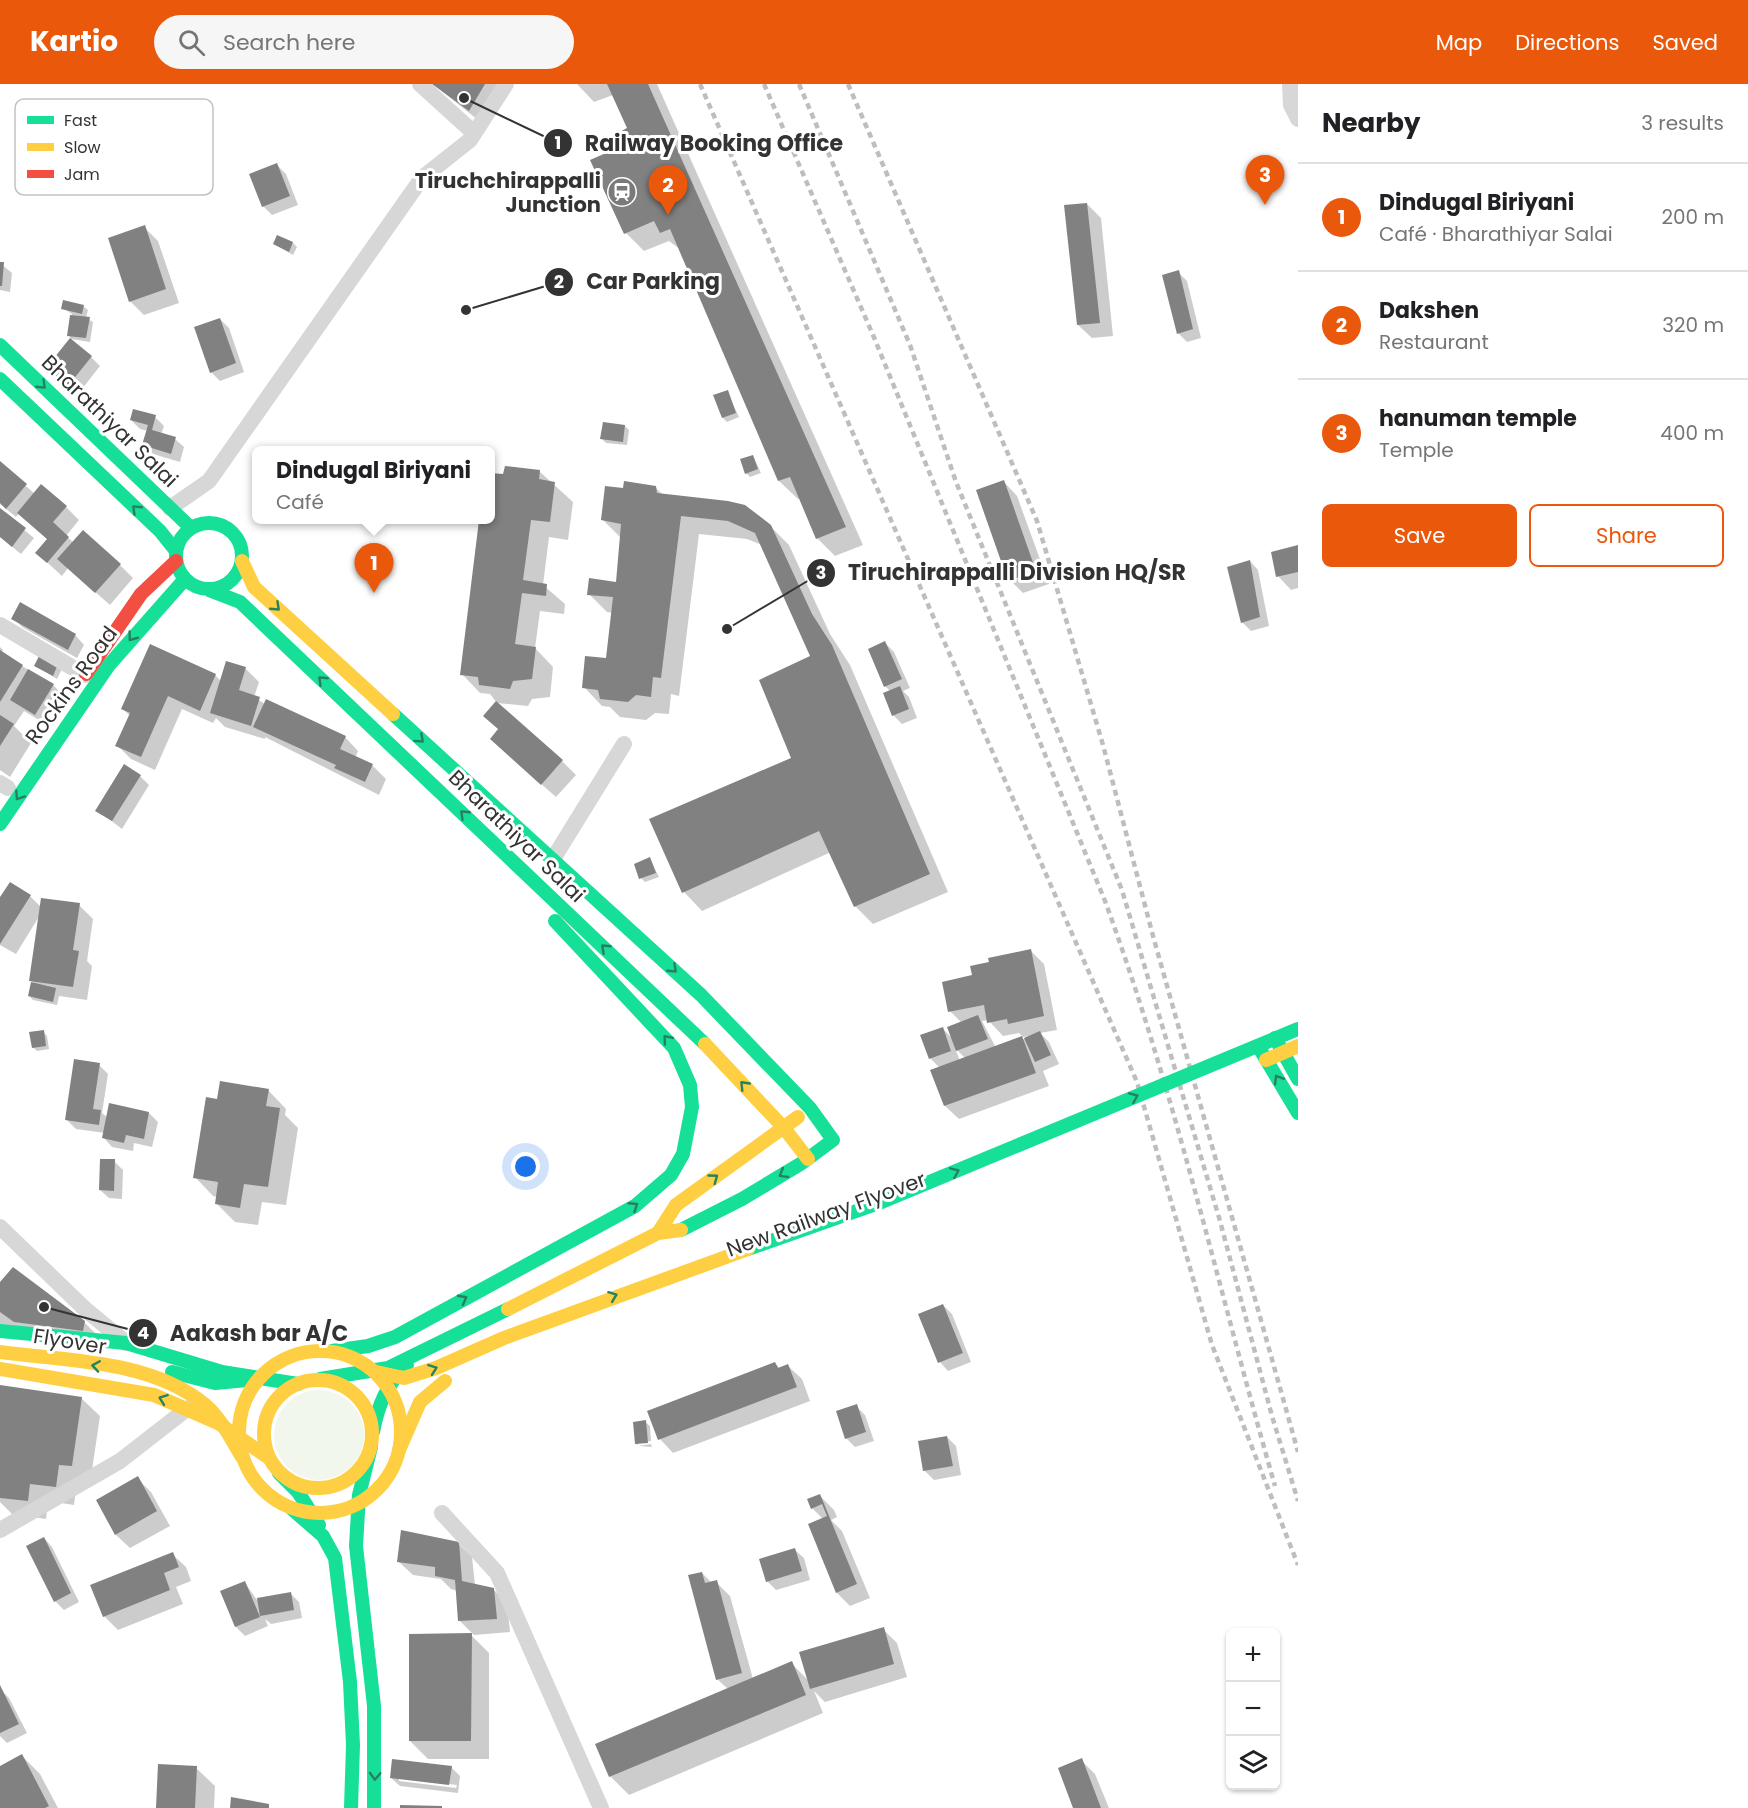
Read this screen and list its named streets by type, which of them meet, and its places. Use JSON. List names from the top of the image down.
{
  "streets": {
    "main road": [
      "Bharathiyar Salai",
      "Rockins Road",
      "New Railway Flyover",
      "Flyover"
    ]
  },
  "crossings": [
    ["Bharathiyar Salai", "Rockins Road"],
    ["New Railway Flyover", "Flyover"]
  ],
  "places": {
    "other": [
      "Railway Booking Office",
      "Car Parking",
      "Tiruchirappalli Division HQ/SR",
      "Aakash bar A/C"
    ],
    "station": ["Tiruchchirappalli Junction"]
  },
  "legend": ["Fast", "Slow", "Jam"],
  "page": {
    "header": "Kartio",
    "search": "Search here",
    "nav": ["Map", "Directions", "Saved"],
    "heading": ["Nearby", "3 results"],
    "pins": ["3", "2", "1"],
    "list": [
      {
        "mark": "1",
        "name": "Dindugal Biriyani",
        "note": "Café · Bharathiyar Salai",
        "value": "200 m"
      },
      {
        "mark": "2",
        "name": "Dakshen",
        "note": "Restaurant",
        "value": "320 m"
      },
      {
        "mark": "3",
        "name": "hanuman temple",
        "note": "Temple",
        "value": "400 m"
      }
    ],
    "popup": ["Dindugal Biriyani", "Café"],
    "buttons": ["Save", "Share"],
    "map_buttons": ["+", "−"]
  }
}
